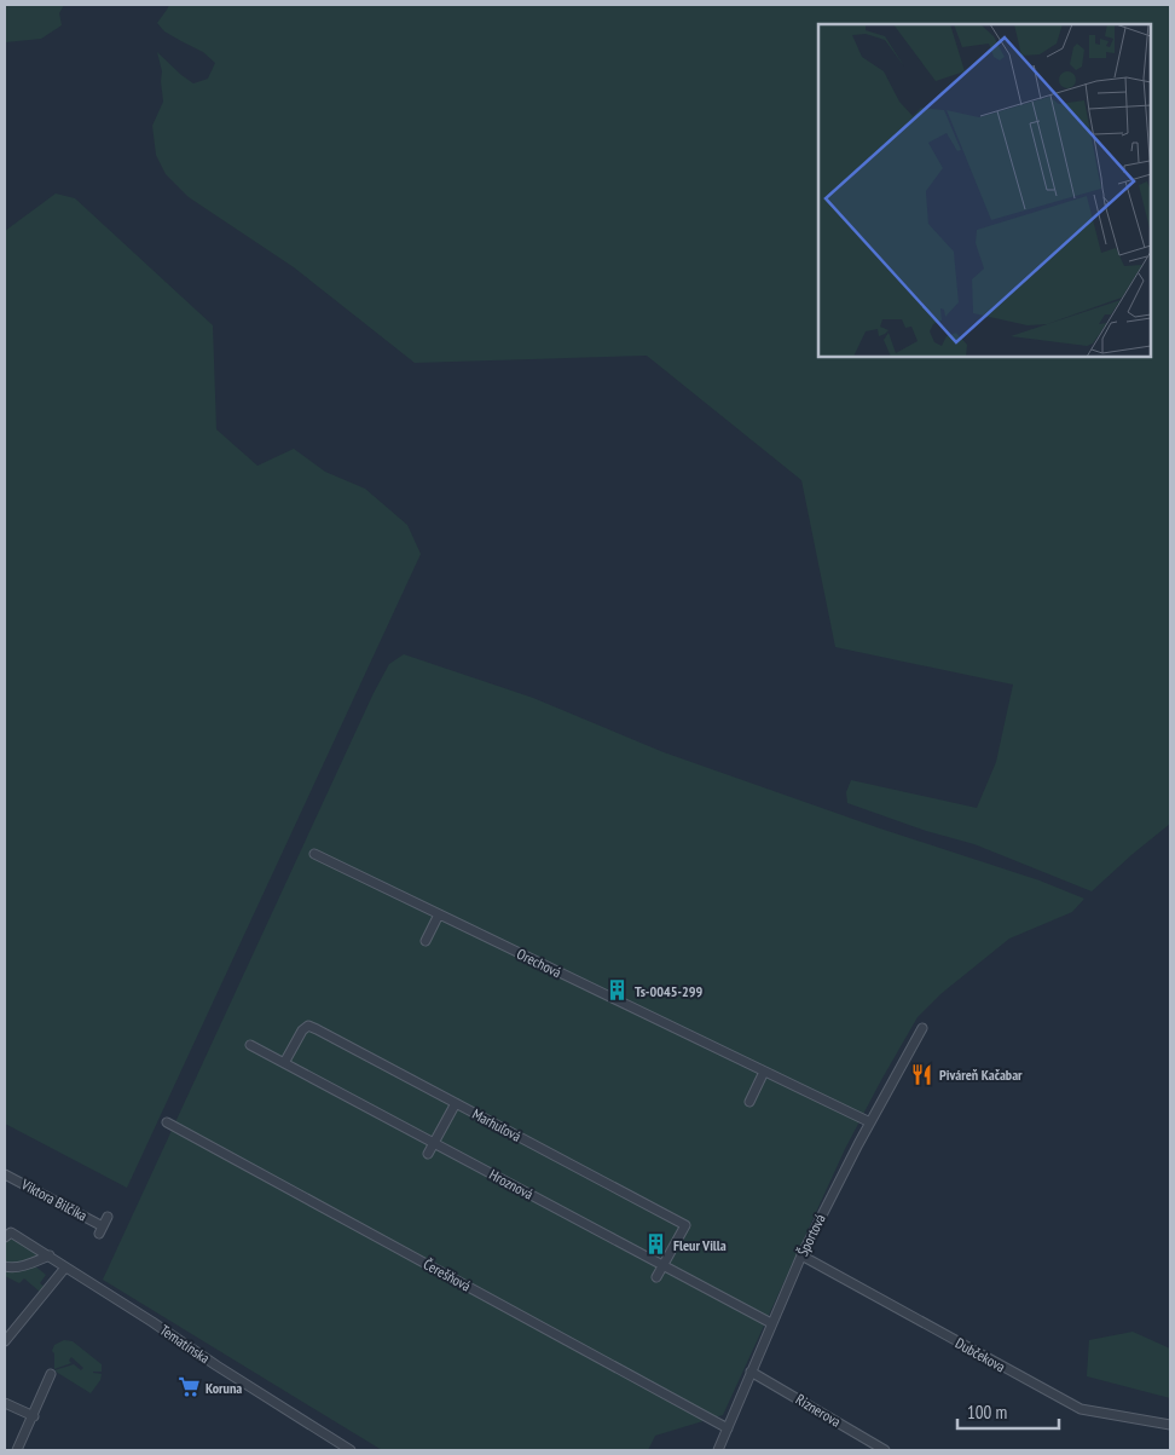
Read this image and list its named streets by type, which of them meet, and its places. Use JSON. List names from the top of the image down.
{
  "streets": {
    "street": [
      "Orechová",
      "Marhuľová",
      "Hroznová",
      "Viktora Bilčíka",
      "Športová",
      "Čerešňová",
      "Tematínska",
      "Dubčekova",
      "Riznerova"
    ]
  },
  "crossings": [
    ["Orechová", "Športová"],
    ["Marhuľová", "Hroznová"],
    ["Hroznová", "Športová"],
    ["Športová", "Čerešňová"],
    ["Športová", "Dubčekova"],
    ["Športová", "Riznerova"]
  ],
  "places": {
    "building": ["Ts-0045-299", "Fleur Villa"],
    "restaurant": ["Piváreň Kačabar"],
    "supermarket": ["Koruna"]
  },
  "scale_bar": "100 m"
}
